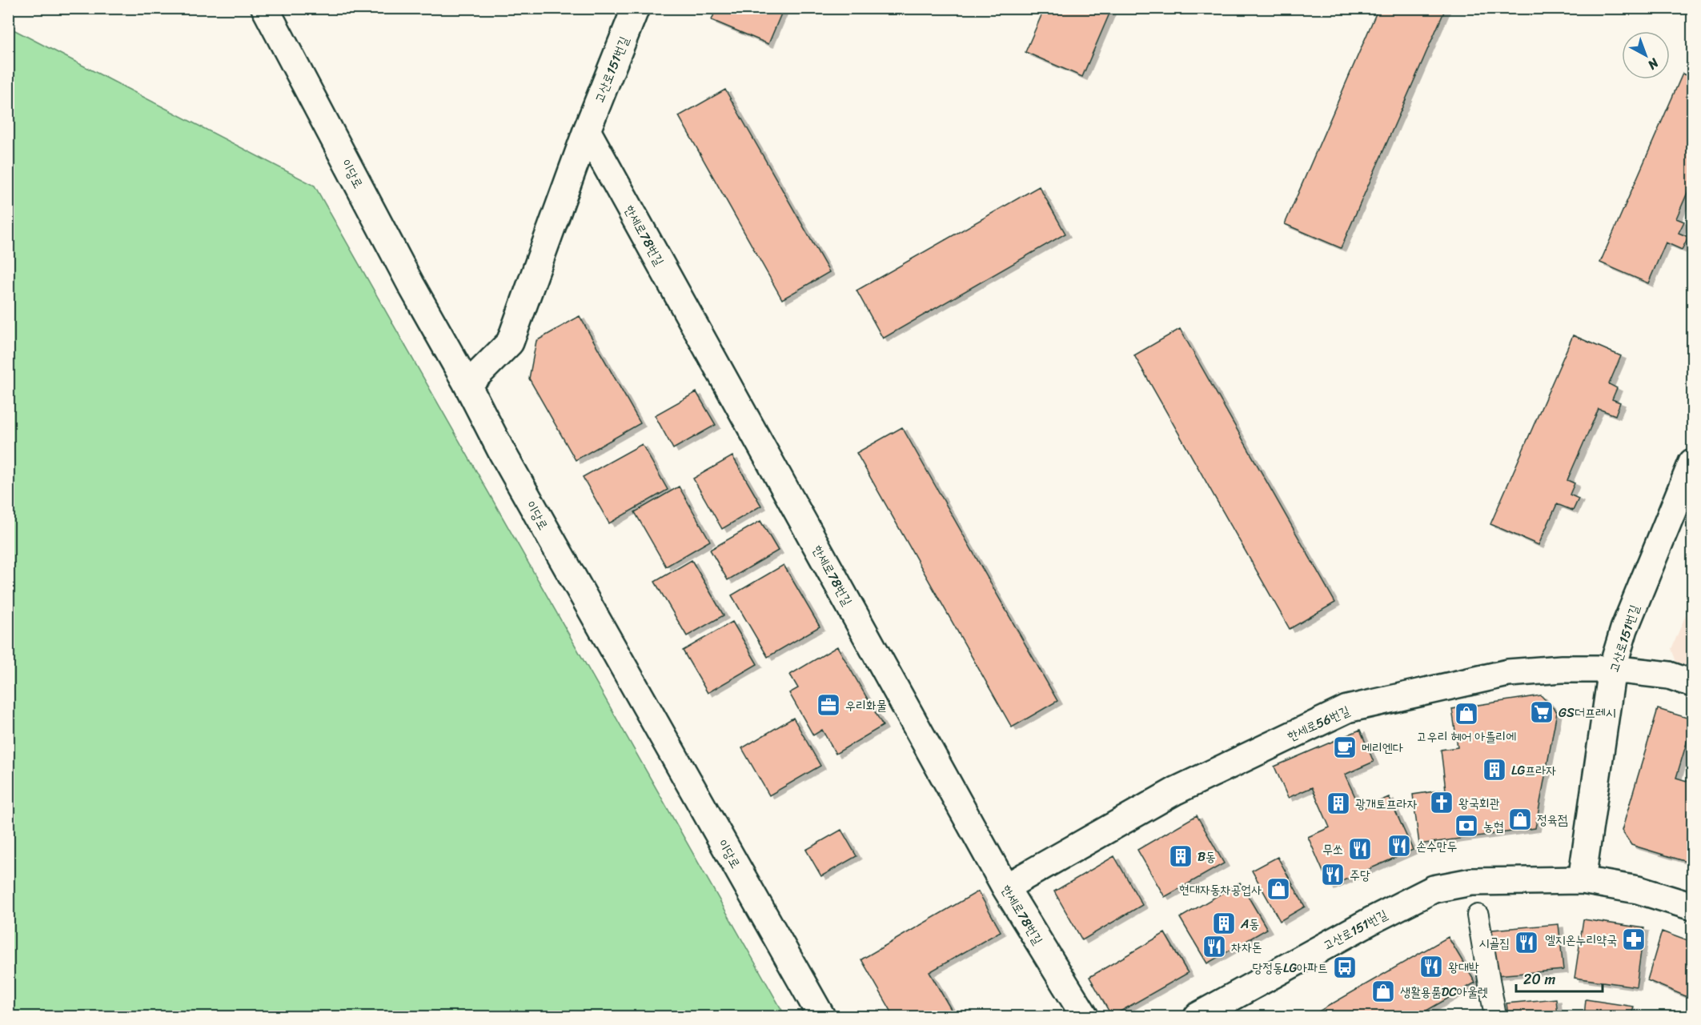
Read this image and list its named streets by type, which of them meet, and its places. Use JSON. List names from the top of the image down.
{
  "streets": {
    "street": [
      "고산로151번길",
      "이당로",
      "한세로78번길",
      "한세로56번길"
    ]
  },
  "crossings": [
    ["고산로151번길", "이당로"],
    ["고산로151번길", "한세로78번길"],
    ["고산로151번길", "한세로56번길"],
    ["한세로78번길", "한세로56번길"]
  ],
  "places": {
    "office": ["우리화물"],
    "supermarket": ["GS더프레시"],
    "shop": [
      "고우리 헤어 아뜰리에",
      "정육점",
      "현대자동차공업사",
      "생활용품DC아울렛"
    ],
    "cafe": ["메리엔다"],
    "building": [
      "LG프라자",
      "광개토프라자",
      "B동",
      "A동"
    ],
    "church": ["왕국회관"],
    "bank": ["농협"],
    "restaurant": [
      "손수만두",
      "무쏘",
      "주당",
      "시골집",
      "차차돈",
      "왕대박"
    ],
    "pharmacy": ["엘지온누리약국"],
    "bus stop": ["당정동LG아파트"]
  },
  "scale_bar": "20 m",
  "north": "bottom right"
}
